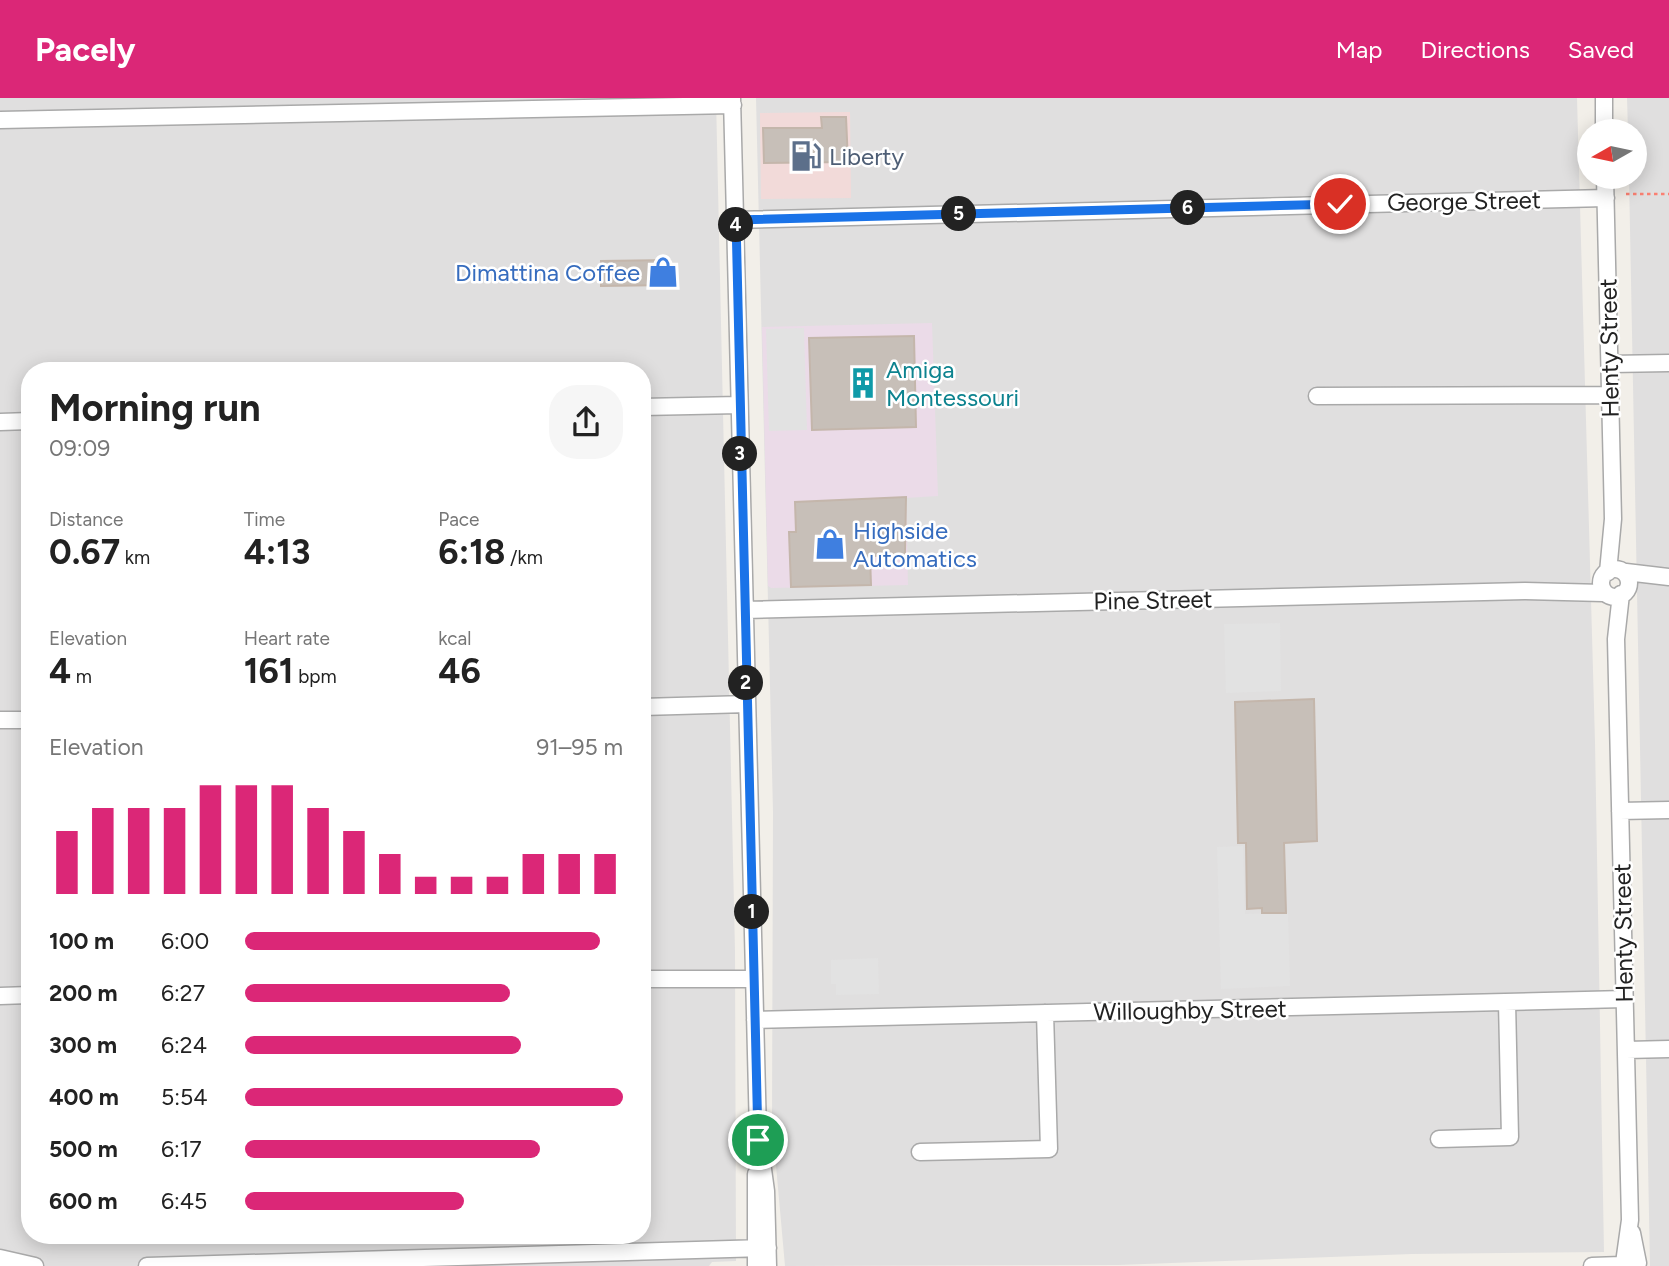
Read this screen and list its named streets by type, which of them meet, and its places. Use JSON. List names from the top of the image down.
{
  "streets": {
    "street": [
      "George Street",
      "Henty Street",
      "Pine Street",
      "Willoughby Street"
    ]
  },
  "crossings": [
    ["George Street", "Henty Street"],
    ["Henty Street", "Pine Street"],
    ["Henty Street", "Willoughby Street"]
  ],
  "places": {
    "fuel station": ["Liberty"],
    "shop": ["Dimattina Coffee", "Highside Automatics"],
    "building": ["Amiga Montessouri"]
  },
  "north": "left",
  "page": {
    "header": "Pacely",
    "nav": ["Map", "Directions", "Saved"],
    "pins": [
      "6",
      "5",
      "4",
      "3",
      "2",
      "1"
    ],
    "heading": ["Morning run", "09:09"],
    "stats": [
      ["Distance", "0.67 km"],
      ["Time", "4:13"],
      ["Pace", "6:18 /km"],
      ["Elevation", "4 m"],
      ["Heart rate", "161 bpm"],
      ["kcal", "46"]
    ],
    "chart": ["Elevation", "91–95 m"],
    "list": [
      {
        "name": "100 m",
        "note": "6:00"
      },
      {
        "name": "200 m",
        "note": "6:27"
      },
      {
        "name": "300 m",
        "note": "6:24"
      },
      {
        "name": "400 m",
        "note": "5:54"
      },
      {
        "name": "500 m",
        "note": "6:17"
      },
      {
        "name": "600 m",
        "note": "6:45"
      }
    ]
  }
}
